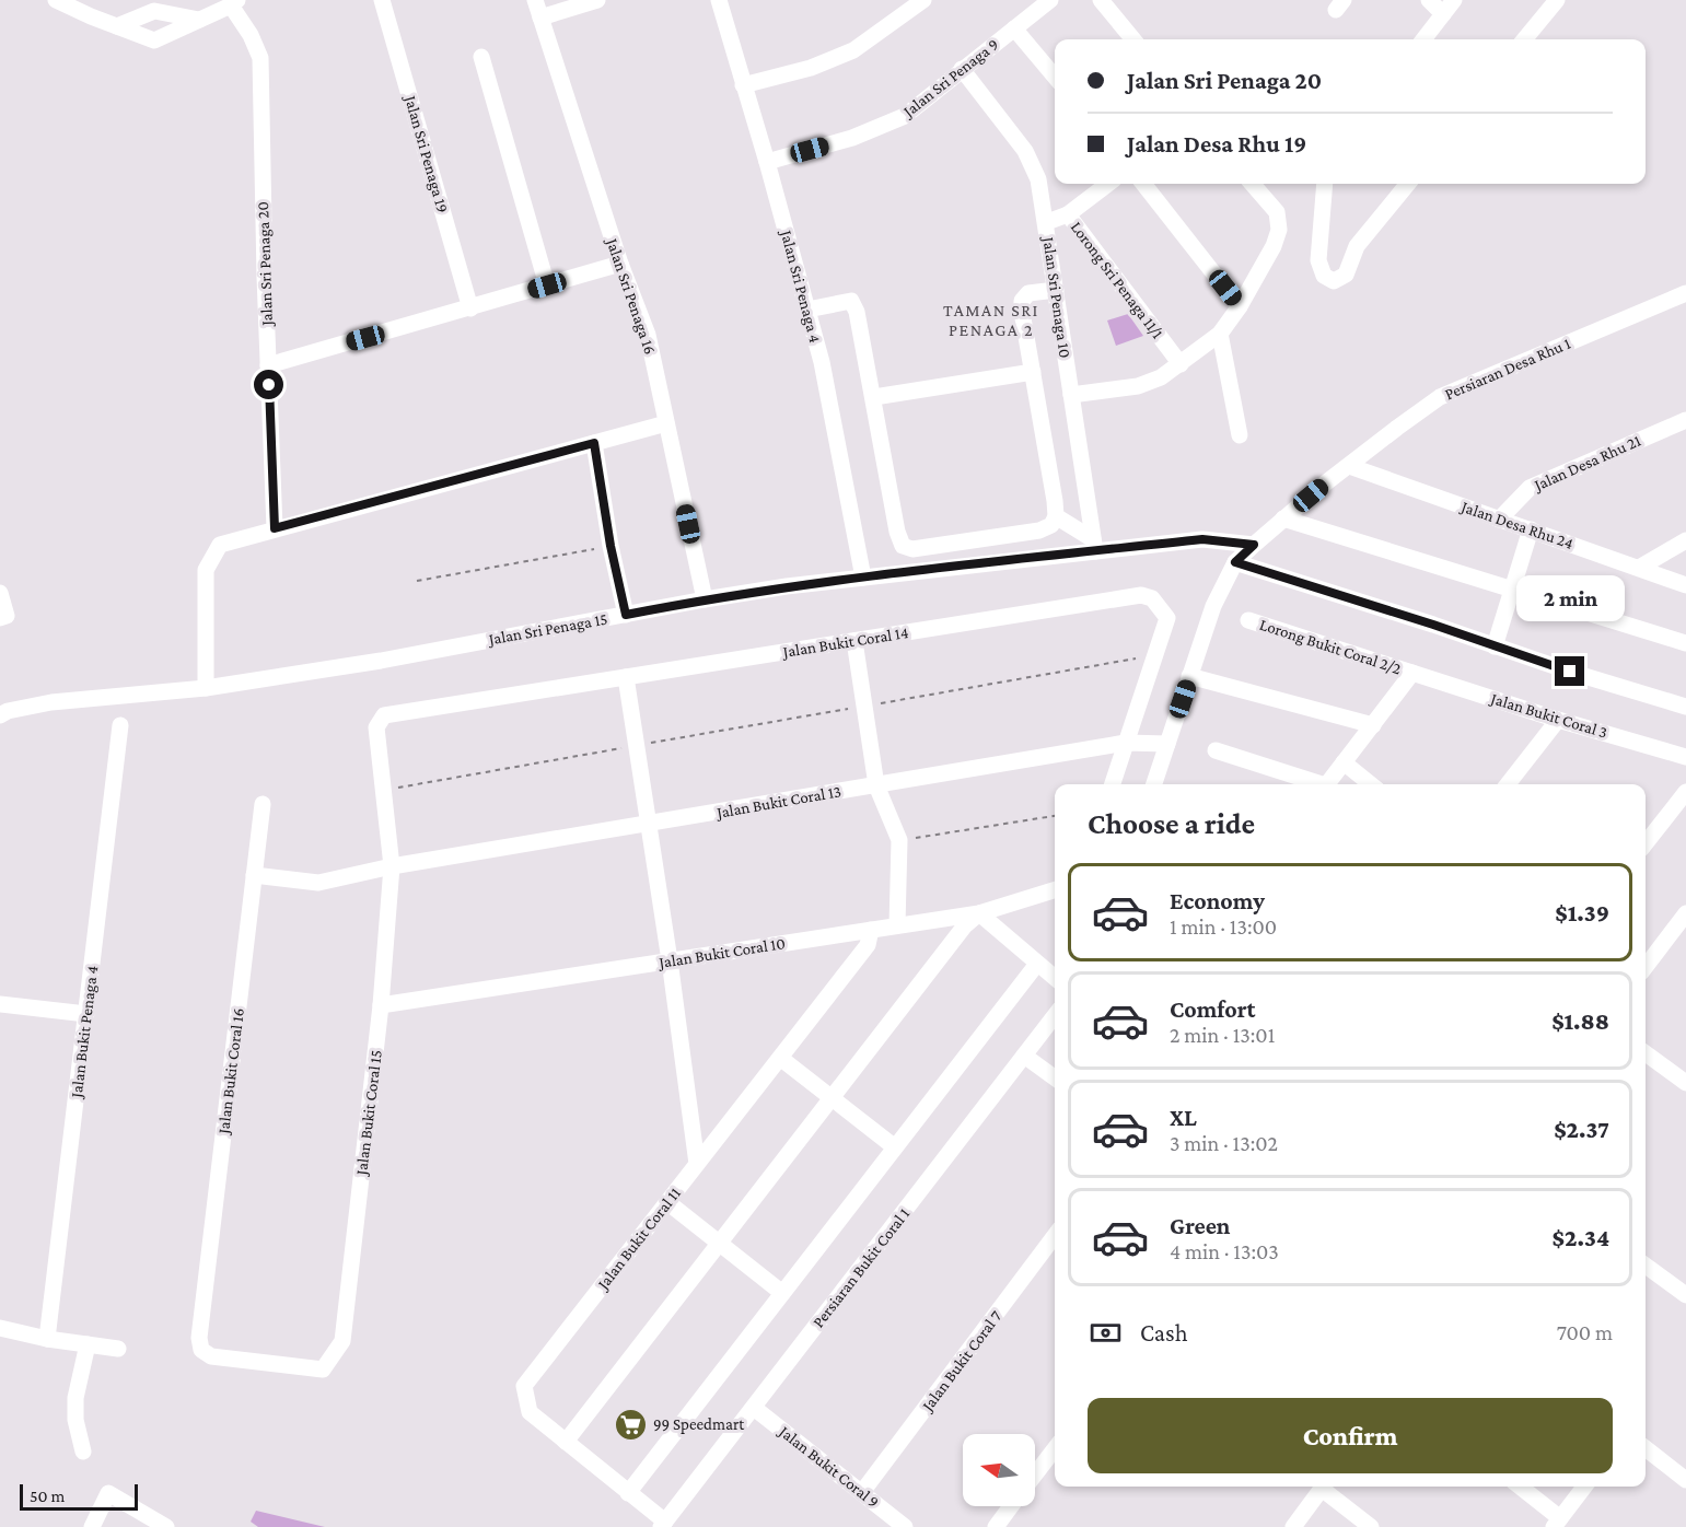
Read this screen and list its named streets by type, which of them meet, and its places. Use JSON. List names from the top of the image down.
{
  "streets": {
    "street": [
      "Jalan Sri Penaga 9",
      "Jalan Sri Penaga 19",
      "Jalan Sri Penaga 20",
      "Lorong Sri Penaga 11/1",
      "Jalan Sri Penaga 4",
      "Jalan Sri Penaga 16",
      "Jalan Sri Penaga 10",
      "Persiaran Desa Rhu 1",
      "Jalan Desa Rhu 21",
      "Jalan Desa Rhu 24",
      "Jalan Sri Penaga 15",
      "Jalan Bukit Coral 14",
      "Lorong Bukit Coral 2/2",
      "Jalan Bukit Coral 3",
      "Jalan Bukit Coral 13",
      "Jalan Bukit Coral 10",
      "Jalan Bukit Penaga 4",
      "Jalan Bukit Coral 16",
      "Jalan Bukit Coral 15",
      "Jalan Bukit Coral 11",
      "Persiaran Bukit Coral 1",
      "Jalan Bukit Coral 7",
      "Jalan Bukit Coral 9"
    ]
  },
  "crossings": [
    ["Jalan Sri Penaga 9", "Jalan Sri Penaga 4"],
    ["Jalan Sri Penaga 9", "Jalan Sri Penaga 10"],
    ["Lorong Sri Penaga 11/1", "Jalan Sri Penaga 10"],
    ["Jalan Sri Penaga 4", "Jalan Sri Penaga 15"],
    ["Jalan Sri Penaga 16", "Jalan Sri Penaga 15"],
    ["Jalan Sri Penaga 10", "Jalan Sri Penaga 15"],
    ["Persiaran Desa Rhu 1", "Jalan Desa Rhu 24"],
    ["Persiaran Desa Rhu 1", "Jalan Sri Penaga 15"],
    ["Jalan Desa Rhu 21", "Jalan Desa Rhu 24"],
    ["Jalan Bukit Coral 14", "Jalan Bukit Coral 13"],
    ["Jalan Bukit Coral 14", "Jalan Bukit Coral 15"],
    ["Lorong Bukit Coral 2/2", "Jalan Bukit Coral 3"],
    ["Jalan Bukit Coral 13", "Jalan Bukit Coral 16"],
    ["Jalan Bukit Coral 13", "Jalan Bukit Coral 15"],
    ["Jalan Bukit Coral 10", "Jalan Bukit Coral 15"],
    ["Jalan Bukit Coral 10", "Jalan Bukit Coral 11"],
    ["Jalan Bukit Coral 16", "Jalan Bukit Coral 15"],
    ["Jalan Bukit Coral 11", "Persiaran Bukit Coral 1"],
    ["Persiaran Bukit Coral 1", "Jalan Bukit Coral 9"],
    ["Jalan Bukit Coral 7", "Jalan Bukit Coral 9"]
  ],
  "districts": ["TAMAN SRI PENAGA 2"],
  "places": {
    "supermarket": ["99 Speedmart"]
  },
  "scale_bar": "50 m",
  "north": "left",
  "page": {
    "banner": ["Jalan Sri Penaga 20", "Jalan Desa Rhu 19"],
    "bubble": "2 min",
    "heading": "Choose a ride",
    "list": [
      {
        "name": "Economy",
        "note": "1 min · 13:00",
        "value": "$1.39"
      },
      {
        "name": "Comfort",
        "note": "2 min · 13:01",
        "value": "$1.88"
      },
      {
        "name": "XL",
        "note": "3 min · 13:02",
        "value": "$2.37"
      },
      {
        "name": "Green",
        "note": "4 min · 13:03",
        "value": "$2.34"
      }
    ],
    "pay": ["Cash", "700 m"],
    "buttons": "Confirm",
    "scale": "50 m"
  }
}
